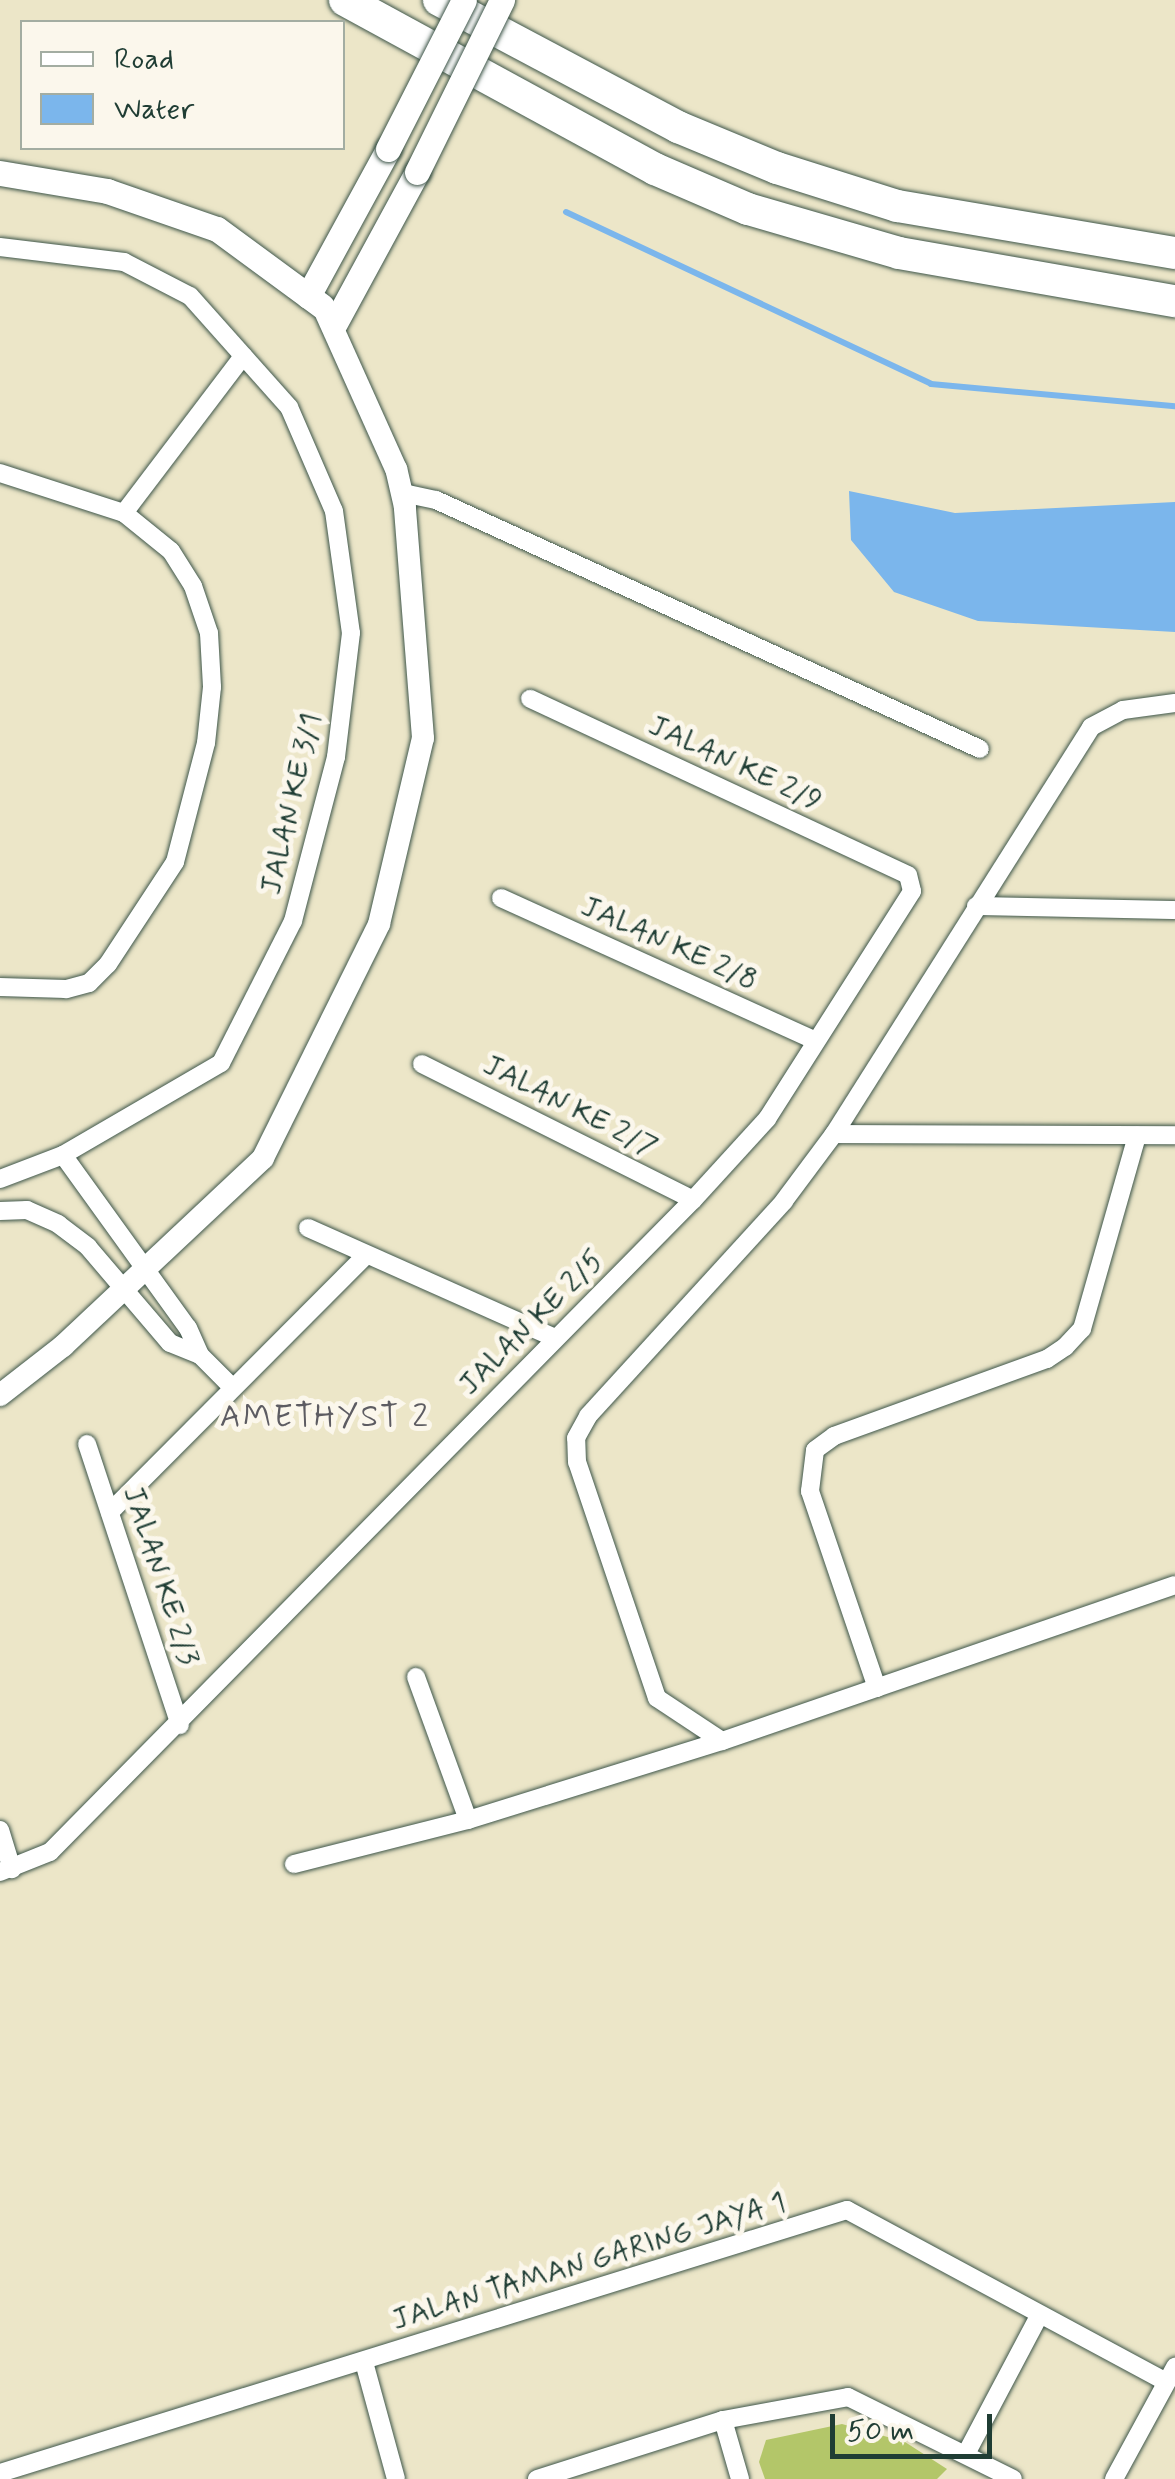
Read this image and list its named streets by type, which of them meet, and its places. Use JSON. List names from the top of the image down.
{
  "streets": {
    "street": [
      "JALAN KE 2/9",
      "JALAN KE 3/1",
      "JALAN KE 2/8",
      "JALAN KE 2/7",
      "JALAN KE 2/5",
      "JALAN KE 2/3",
      "JALAN TAMAN GARING JAYA 1"
    ]
  },
  "crossings": [
    ["JALAN KE 2/9", "JALAN KE 2/5"],
    ["JALAN KE 2/8", "JALAN KE 2/5"],
    ["JALAN KE 2/7", "JALAN KE 2/5"],
    ["JALAN KE 2/5", "JALAN KE 2/3"]
  ],
  "districts": ["AMETHYST 2"],
  "legend": ["Road", "Water"],
  "scale_bar": "50 m"
}
